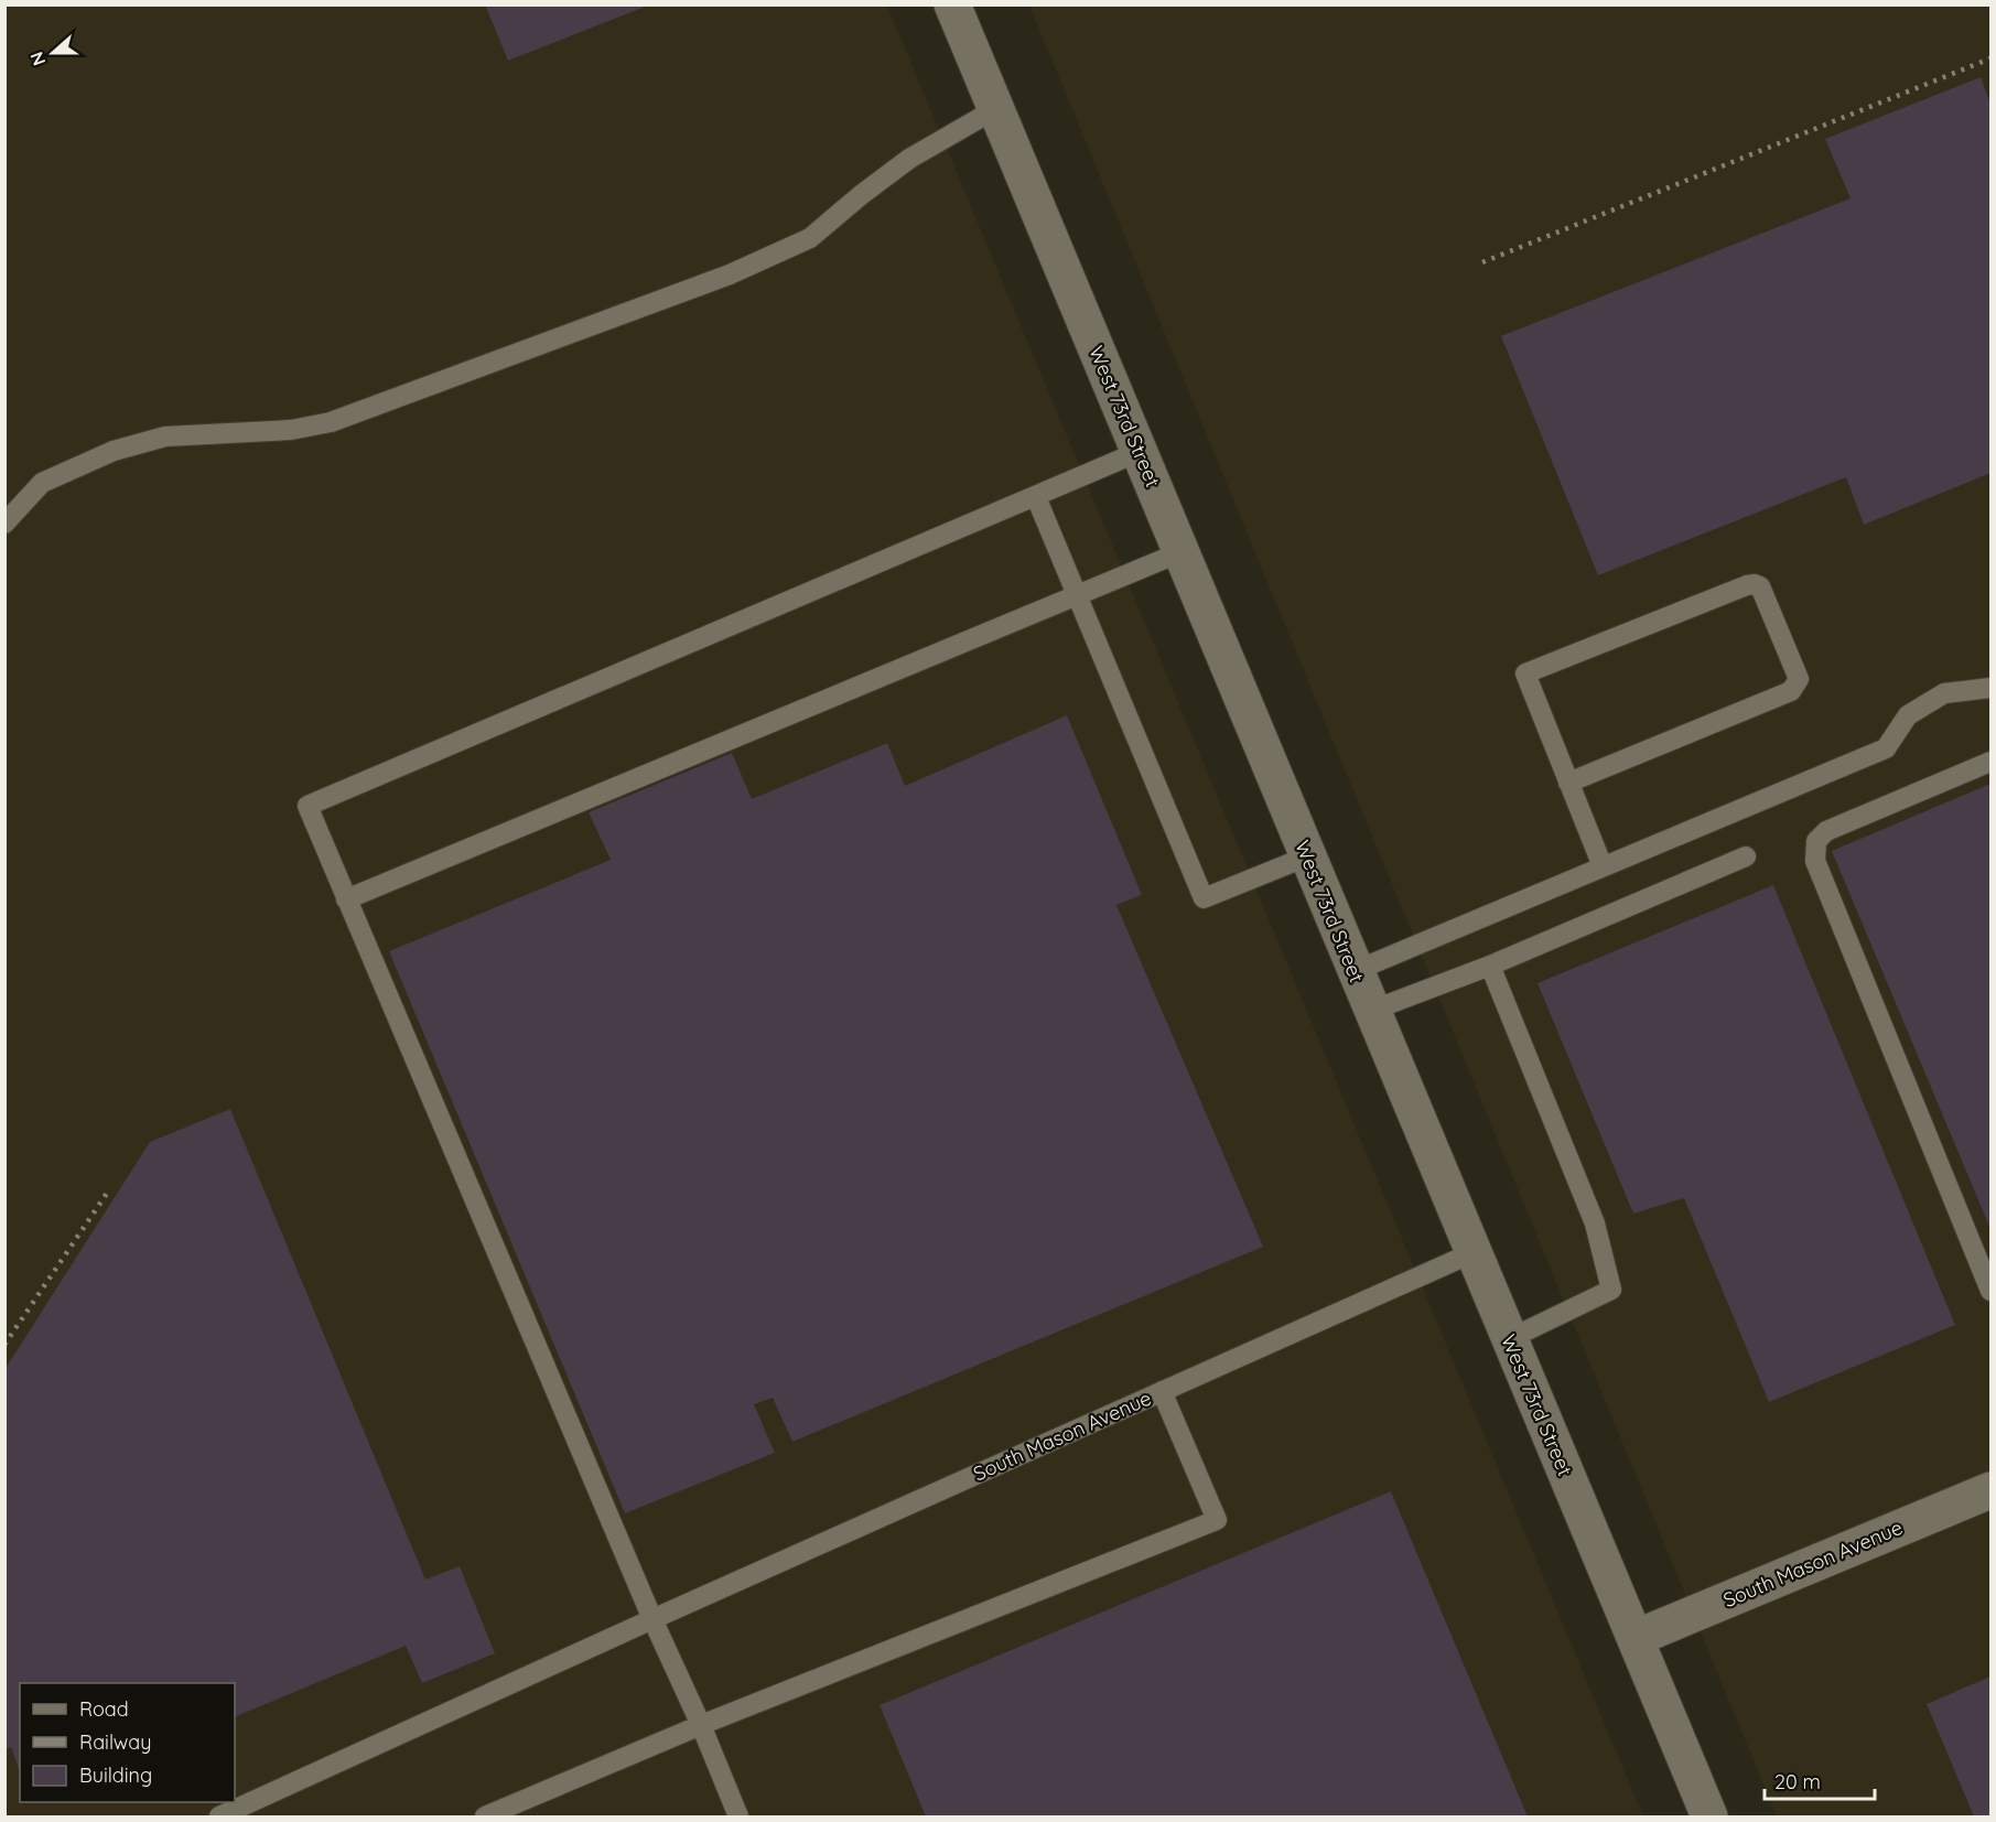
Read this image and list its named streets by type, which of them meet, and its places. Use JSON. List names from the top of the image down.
{
  "streets": {
    "street": ["West 73rd Street", "South Mason Avenue"]
  },
  "crossings": [
    ["West 73rd Street", "South Mason Avenue"]
  ],
  "legend": ["Road", "Railway", "Building"],
  "scale_bar": "20 m",
  "north": "left"
}
